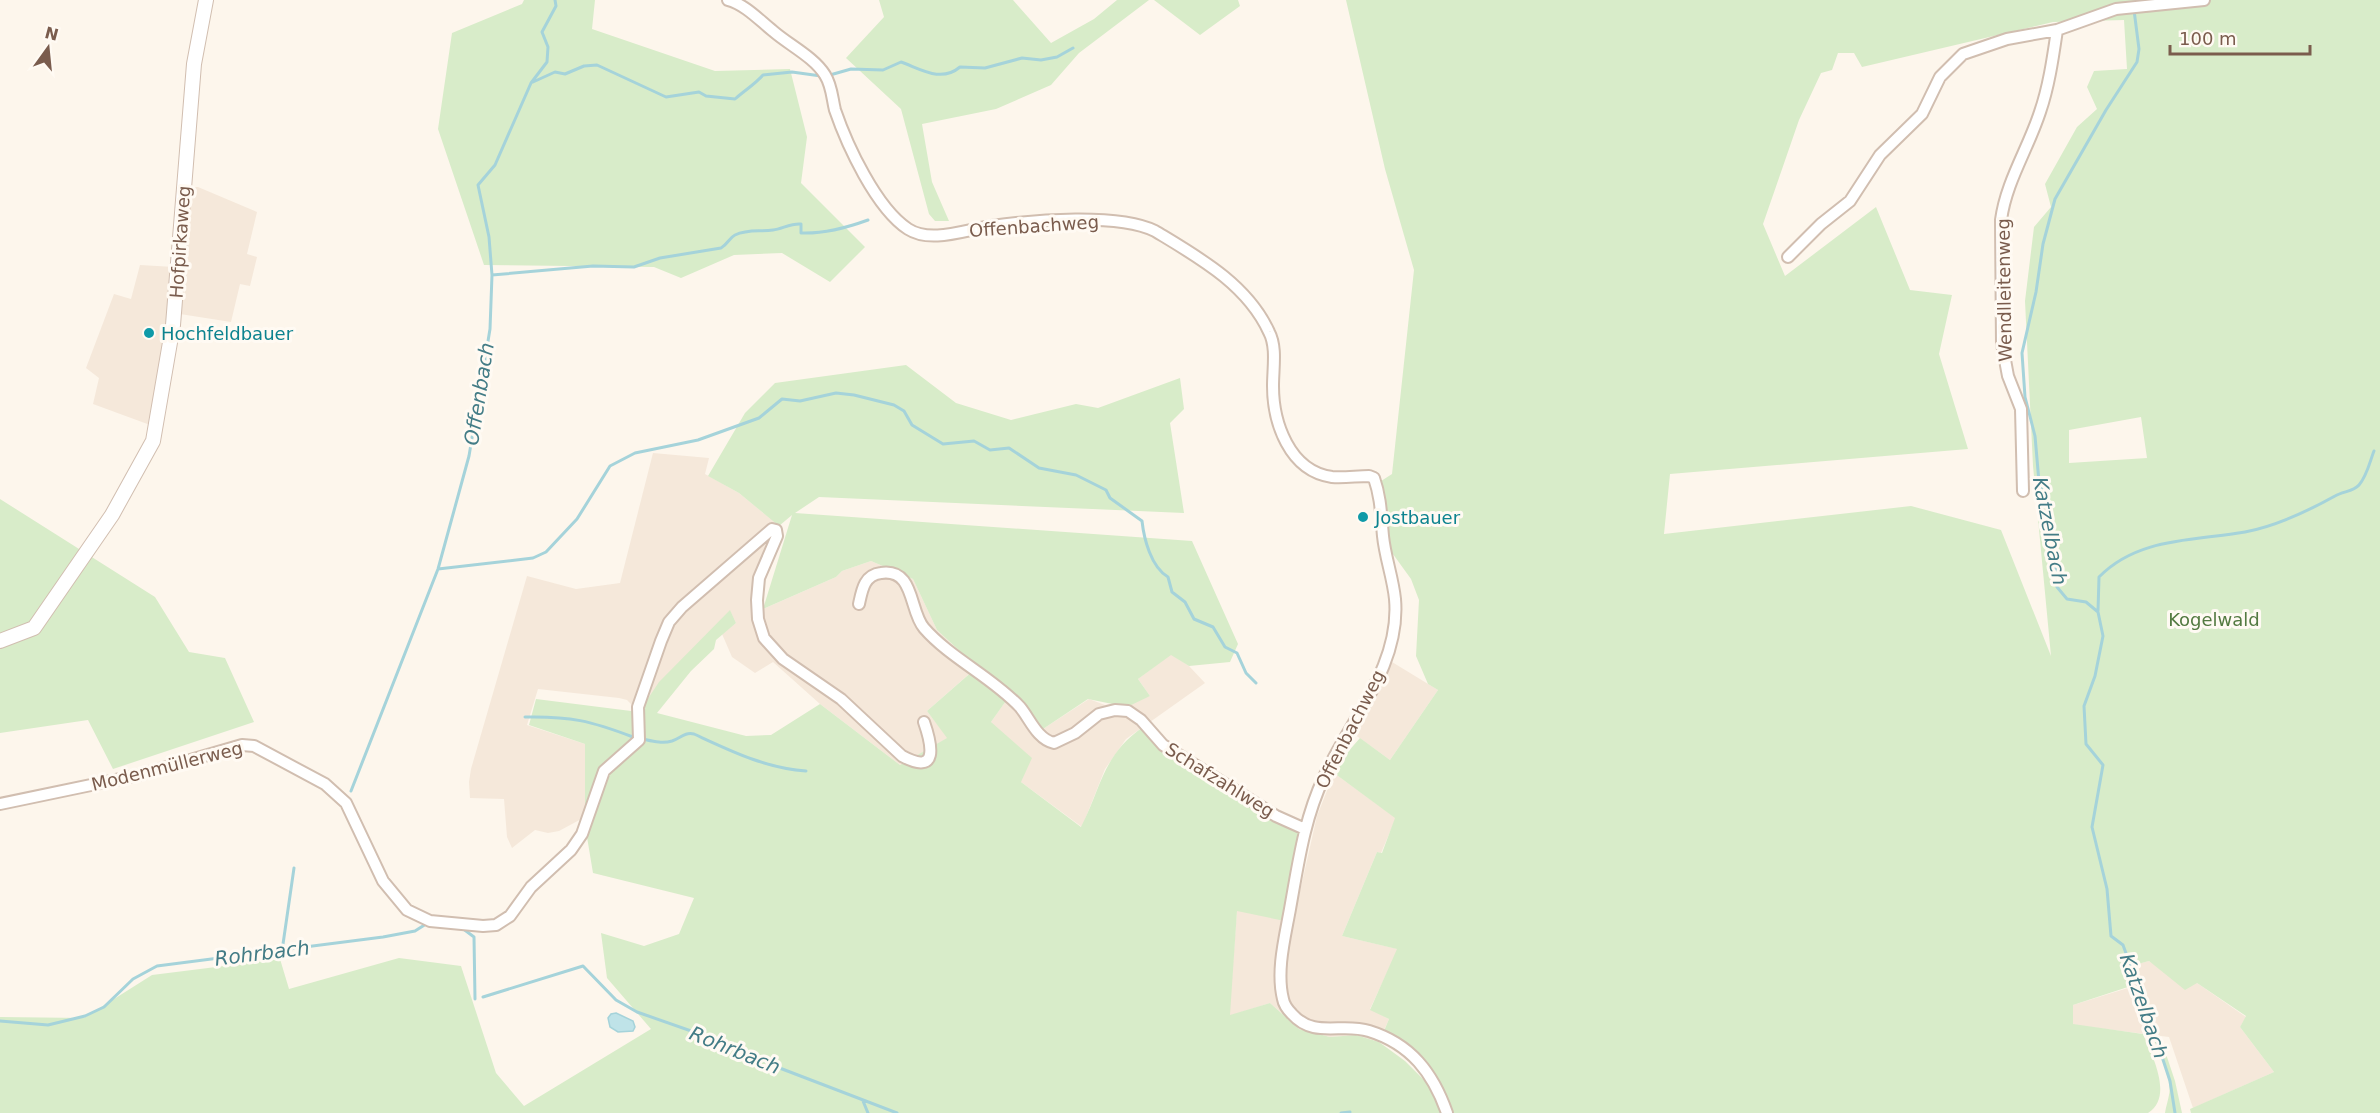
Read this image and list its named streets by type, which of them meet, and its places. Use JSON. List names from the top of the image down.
{
  "streets": {
    "street": [
      "Offenbachweg",
      "Hofpirkaweg",
      "Wendlleitenweg",
      "Modenmüllerweg",
      "Schafzahlweg"
    ]
  },
  "crossings": [
    ["Offenbachweg", "Schafzahlweg"]
  ],
  "water": ["Offenbach", "Katzelbach", "Rohrbach"],
  "parks": ["Kogelwald"],
  "places": ["Hochfeldbauer", "Jostbauer"],
  "scale_bar": "100 m",
  "north": "top"
}
